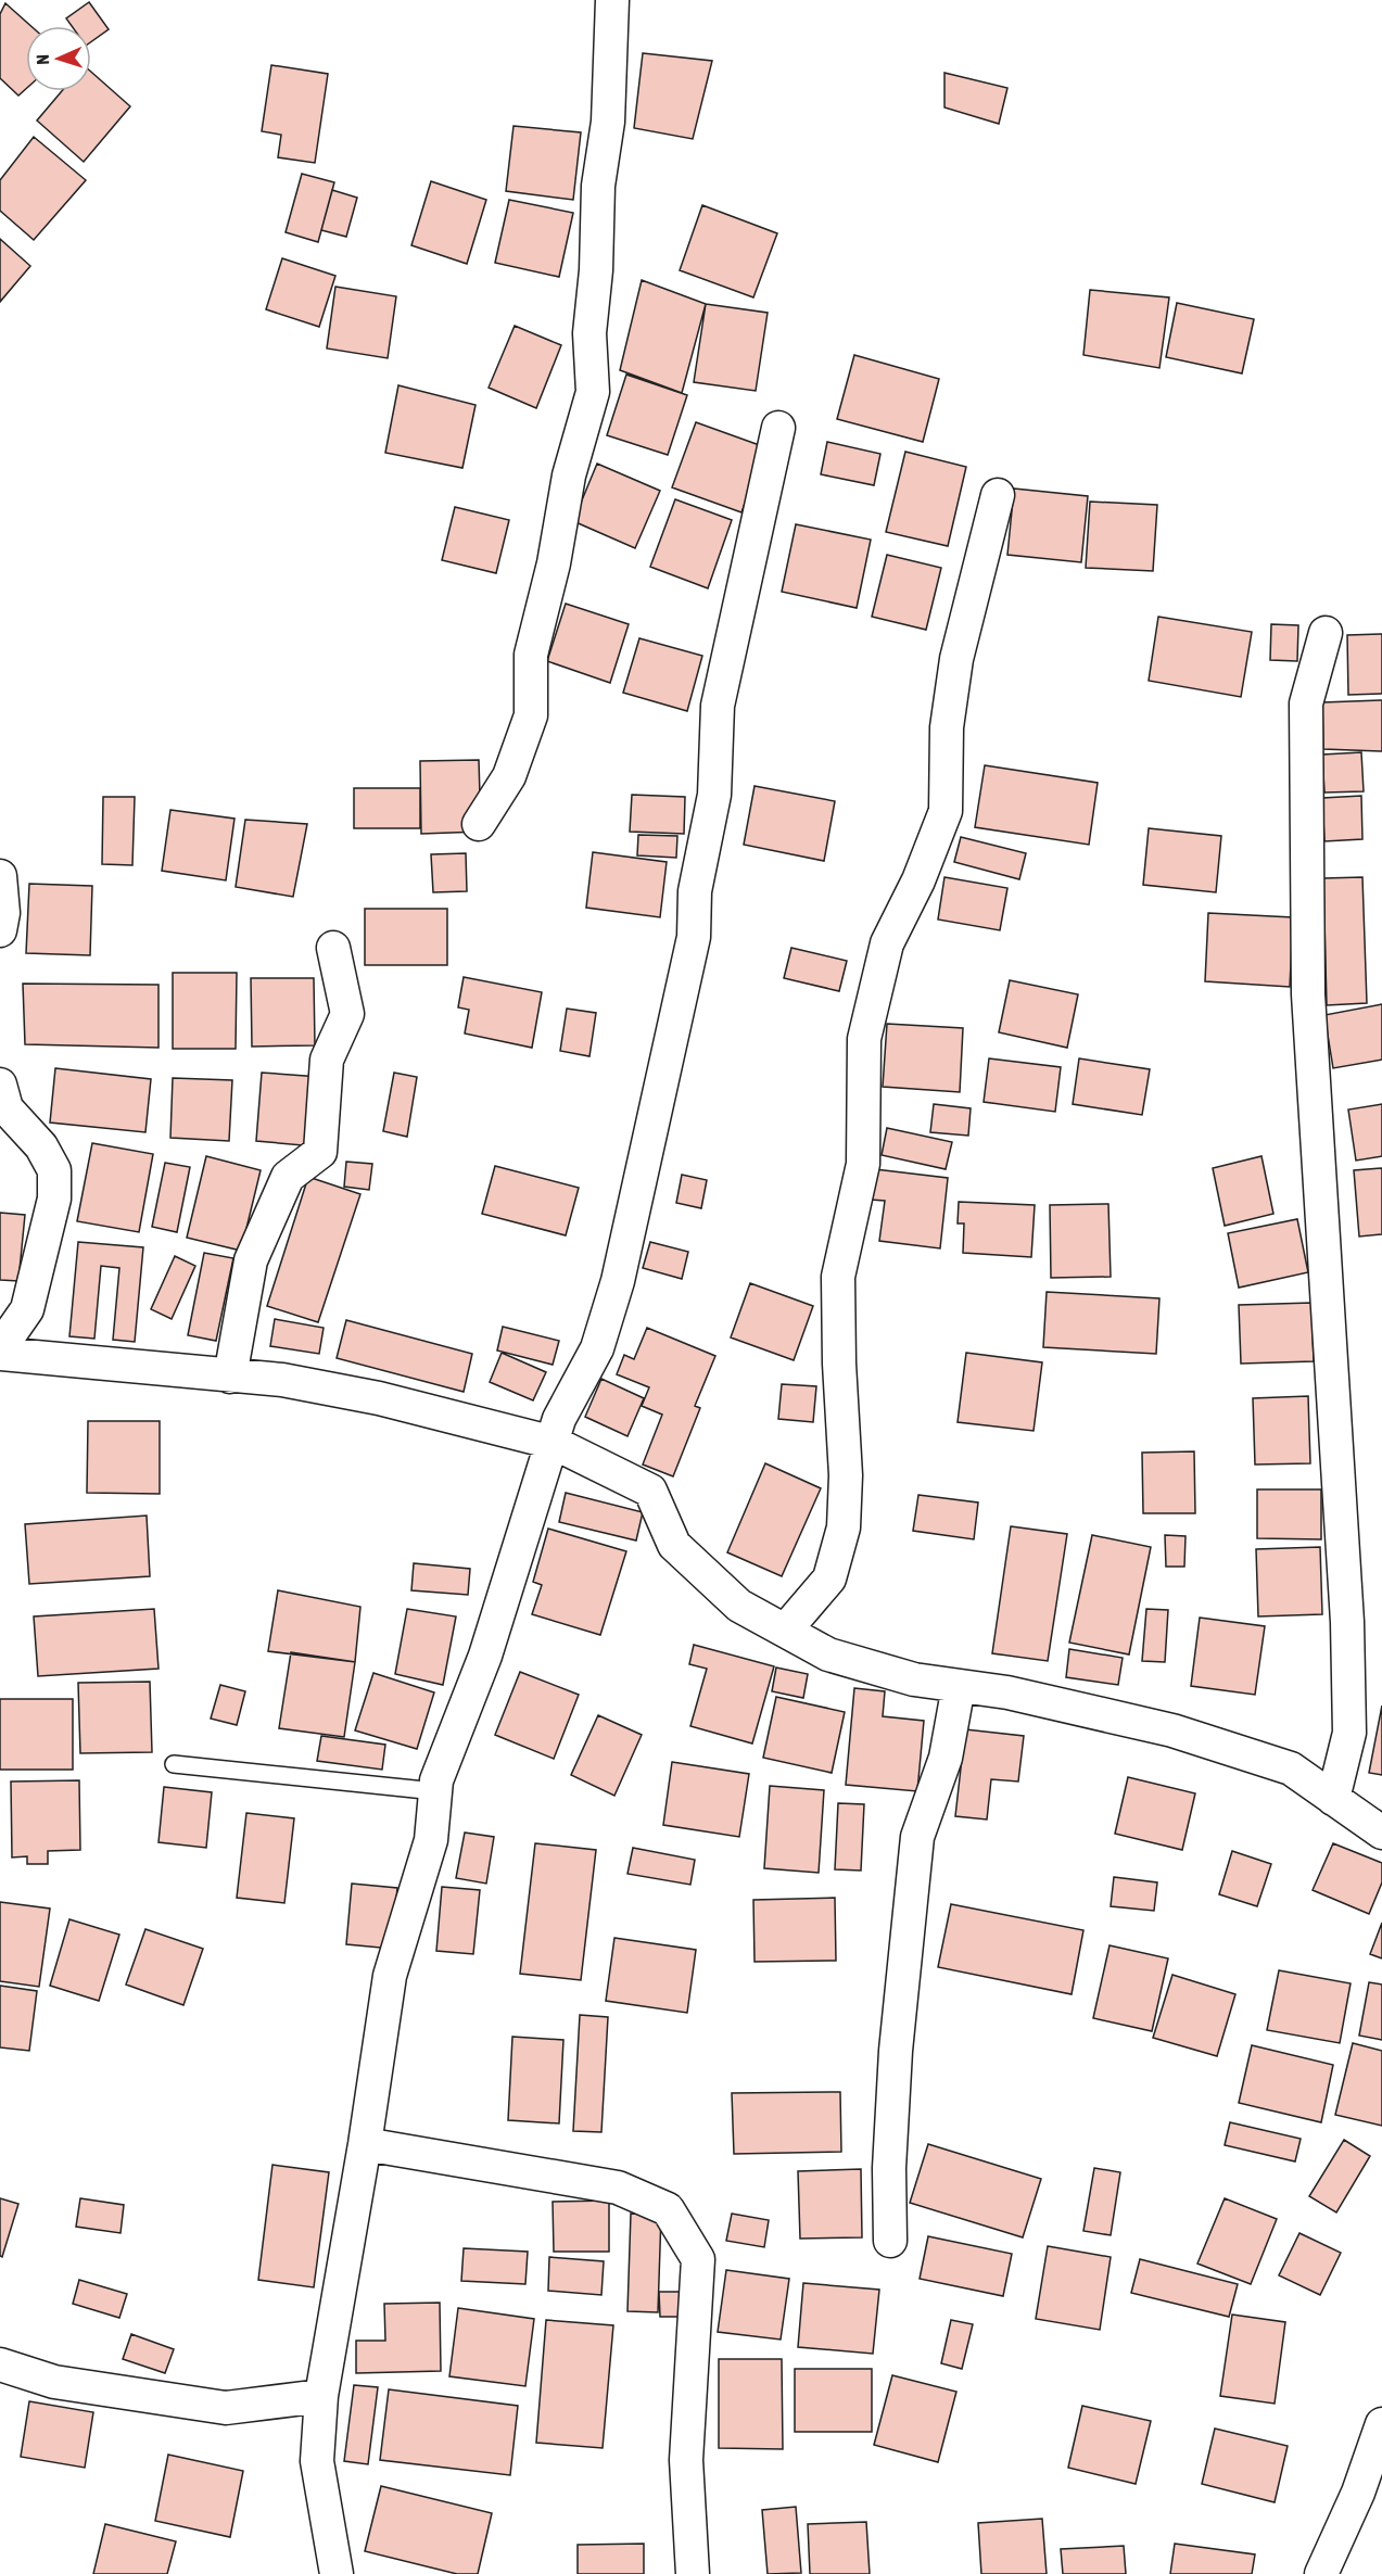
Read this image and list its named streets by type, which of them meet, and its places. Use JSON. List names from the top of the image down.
{
  "north": "left"
}
